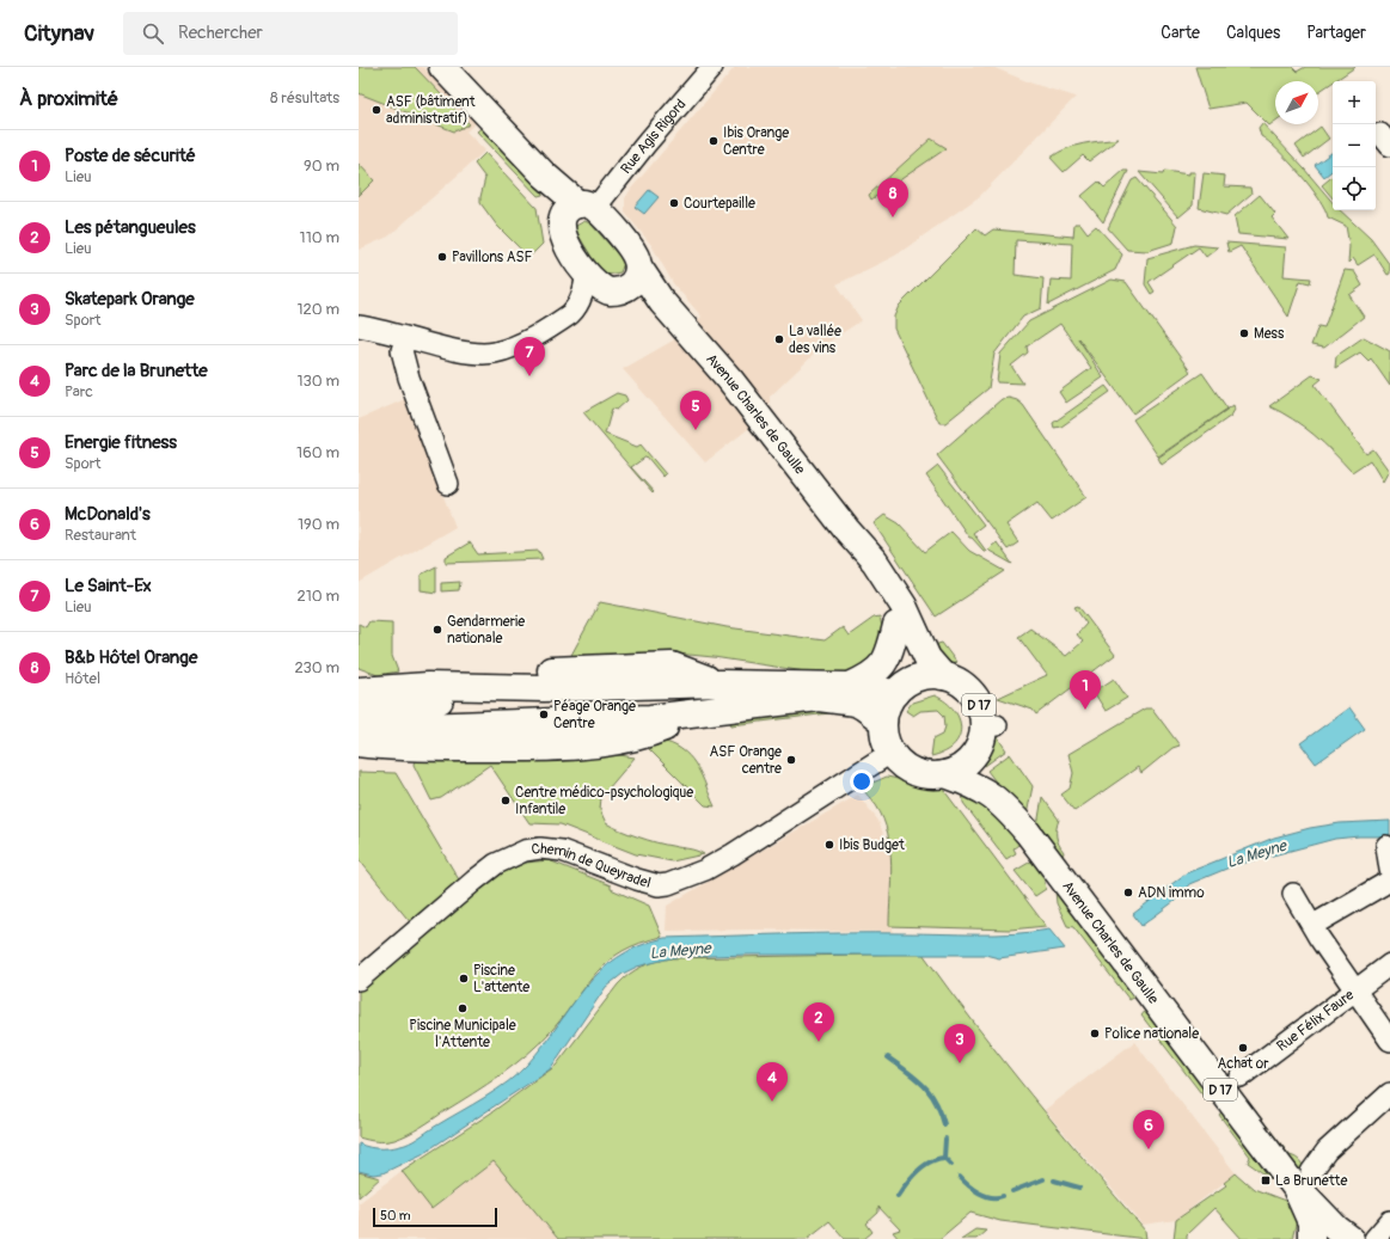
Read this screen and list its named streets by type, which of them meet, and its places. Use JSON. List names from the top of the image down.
{
  "streets": {
    "main road": ["Avenue Charles de Gaulle", "D 17"],
    "street": ["Rue Agis Rigord", "Chemin de Queyradel", "Rue Félix Faure"]
  },
  "crossings": [
    ["Rue Agis Rigord", "Avenue Charles de Gaulle"],
    ["Avenue Charles de Gaulle", "D 17"],
    ["Avenue Charles de Gaulle", "Chemin de Queyradel"],
    ["D 17", "Chemin de Queyradel"]
  ],
  "water": ["La Meyne"],
  "places": {
    "other": [
      "ASF (bâtiment administratif)",
      "Ibis Orange Centre",
      "Courtepaille",
      "Pavillons ASF",
      "Mess",
      "La vallée des vins",
      "Gendarmerie nationale",
      "Péage Orange Centre",
      "ASF Orange centre",
      "Centre médico-psychologique Infantile",
      "Ibis Budget",
      "ADN immo",
      "Piscine L'attente",
      "Piscine Municipale l'Attente",
      "Police nationale",
      "Achat or"
    ],
    "transit": ["La Brunette"]
  },
  "scale_bar": "50 m",
  "north": "top right",
  "page": {
    "header": "Citynav",
    "search": "Rechercher",
    "nav": ["Carte", "Calques", "Partager"],
    "heading": ["À proximité", "8 résultats"],
    "map_buttons": ["+", "−"],
    "list": [
      {
        "mark": "1",
        "name": "Poste de sécurité",
        "note": "Lieu",
        "value": "90 m"
      },
      {
        "mark": "2",
        "name": "Les pétangueules",
        "note": "Lieu",
        "value": "110 m"
      },
      {
        "mark": "3",
        "name": "Skatepark Orange",
        "note": "Sport",
        "value": "120 m"
      },
      {
        "mark": "4",
        "name": "Parc de la Brunette",
        "note": "Parc",
        "value": "130 m"
      },
      {
        "mark": "5",
        "name": "Energie fitness",
        "note": "Sport",
        "value": "160 m"
      },
      {
        "mark": "6",
        "name": "McDonald's",
        "note": "Restaurant",
        "value": "190 m"
      },
      {
        "mark": "7",
        "name": "Le Saint-Ex",
        "note": "Lieu",
        "value": "210 m"
      },
      {
        "mark": "8",
        "name": "B&b Hôtel Orange",
        "note": "Hôtel",
        "value": "230 m"
      }
    ],
    "pins": [
      "8",
      "7",
      "5",
      "1",
      "2",
      "3",
      "4",
      "6"
    ],
    "scale": "50 m"
  }
}
